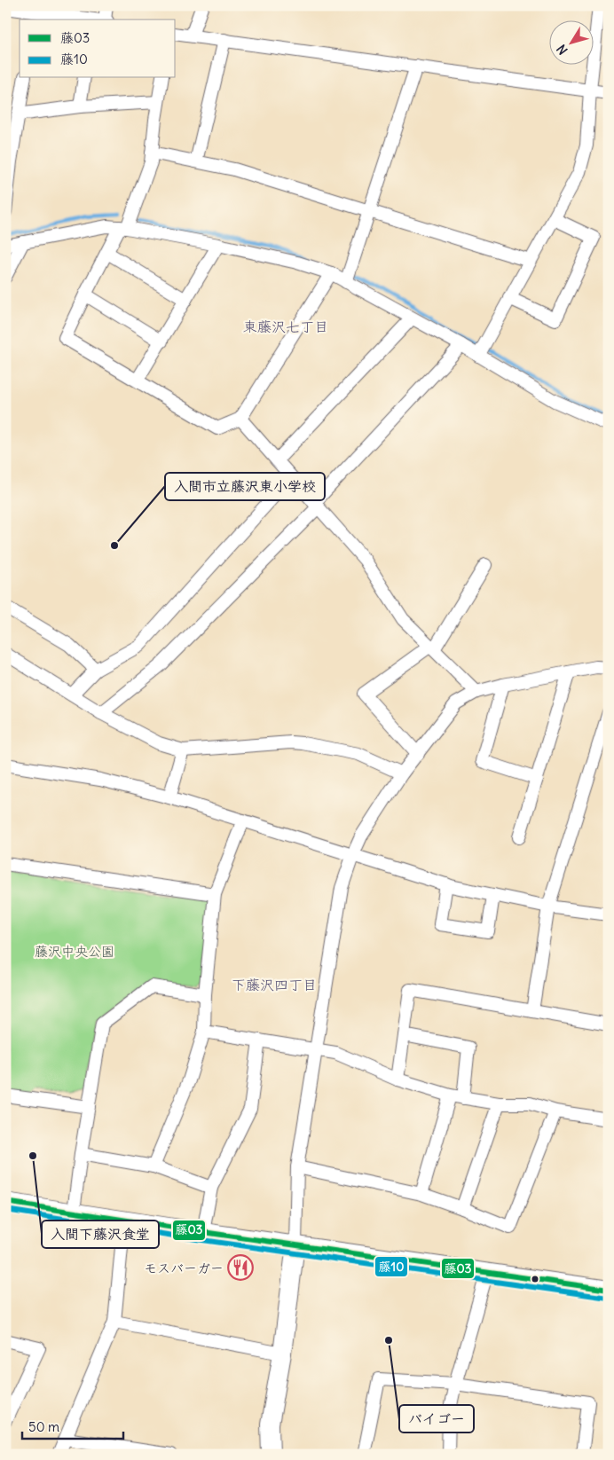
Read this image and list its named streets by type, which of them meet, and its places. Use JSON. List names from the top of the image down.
{
  "districts": ["東藤沢七丁目", "下藤沢四丁目"],
  "parks": ["藤沢中央公園"],
  "places": {
    "other": ["入間市立藤沢東小学校", "入間下藤沢食堂", "バイゴー"],
    "restaurant": ["モスバーガー"]
  },
  "lines": ["transit line 藤03", "transit line 藤10"],
  "legend": ["藤03", "藤10"],
  "scale_bar": "50 m",
  "north": "bottom left"
}
